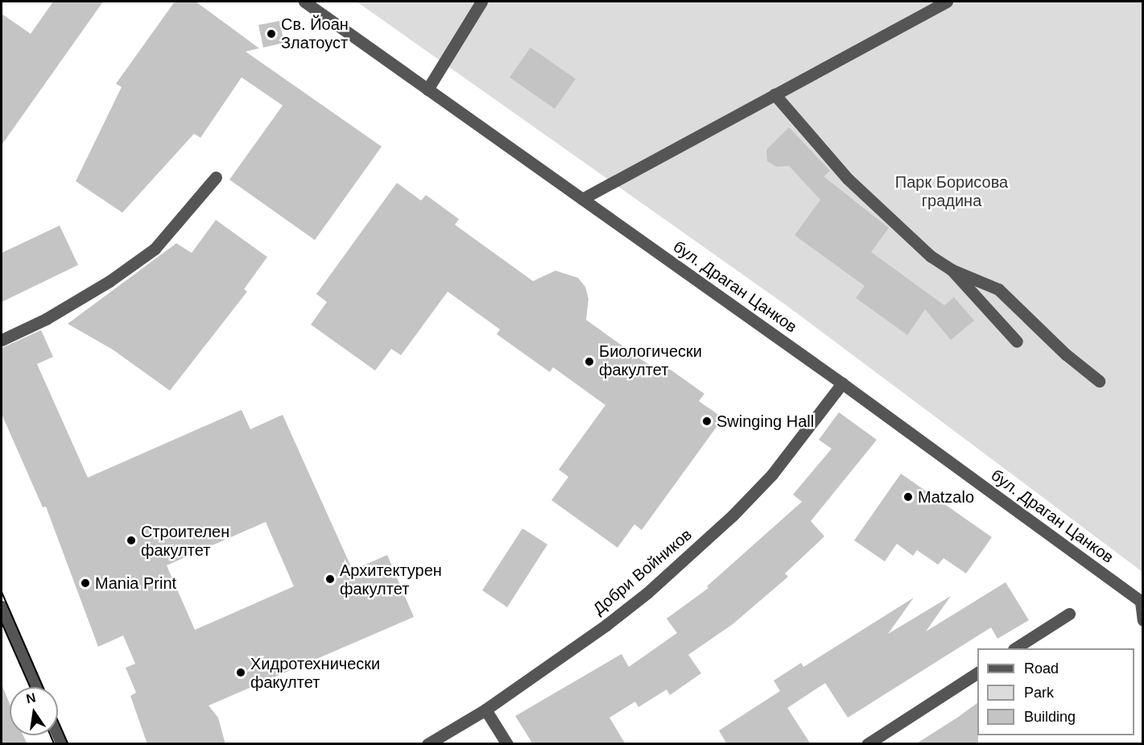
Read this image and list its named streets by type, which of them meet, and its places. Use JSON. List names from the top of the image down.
{
  "streets": {
    "street": ["бул. Драган Цанков", "Добри Войников"]
  },
  "crossings": [
    ["бул. Драган Цанков", "Добри Войников"]
  ],
  "parks": ["Парк Борисова градина"],
  "places": [
    "Св. Йоан Златоуст",
    "Биологически факултет",
    "Swinging Hall",
    "Matzalo",
    "Строителен факултет",
    "Архитектурен факултет",
    "Mania Print",
    "Хидротехнически факултет"
  ],
  "legend": ["Road", "Park", "Building"],
  "north": "top"
}
